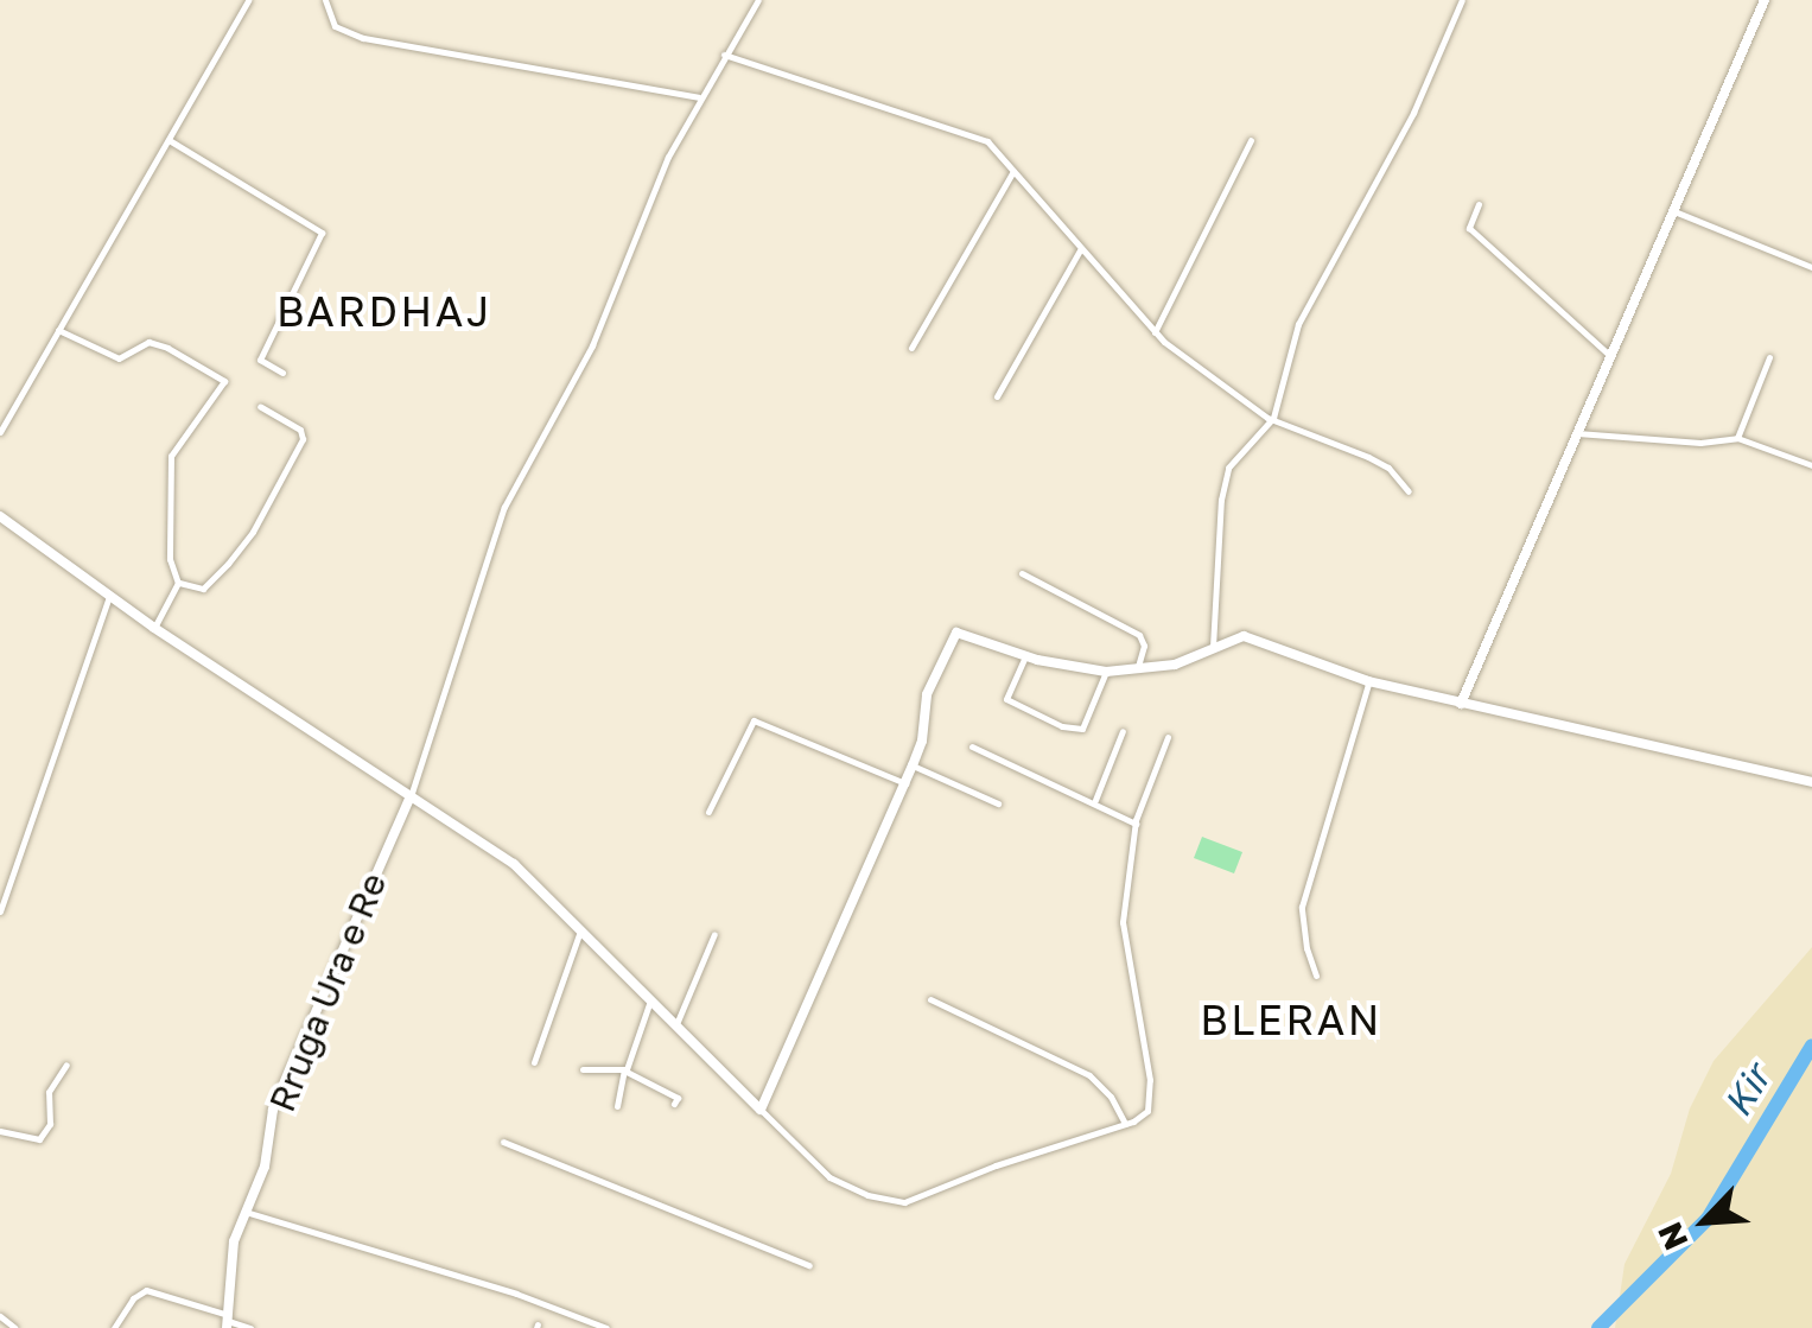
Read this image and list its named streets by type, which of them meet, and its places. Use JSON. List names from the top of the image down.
{
  "streets": {
    "street": ["Rruga Ura e Re"]
  },
  "districts": ["BARDHAJ", "BLERAN"],
  "water": ["Kir"],
  "north": "bottom left"
}
